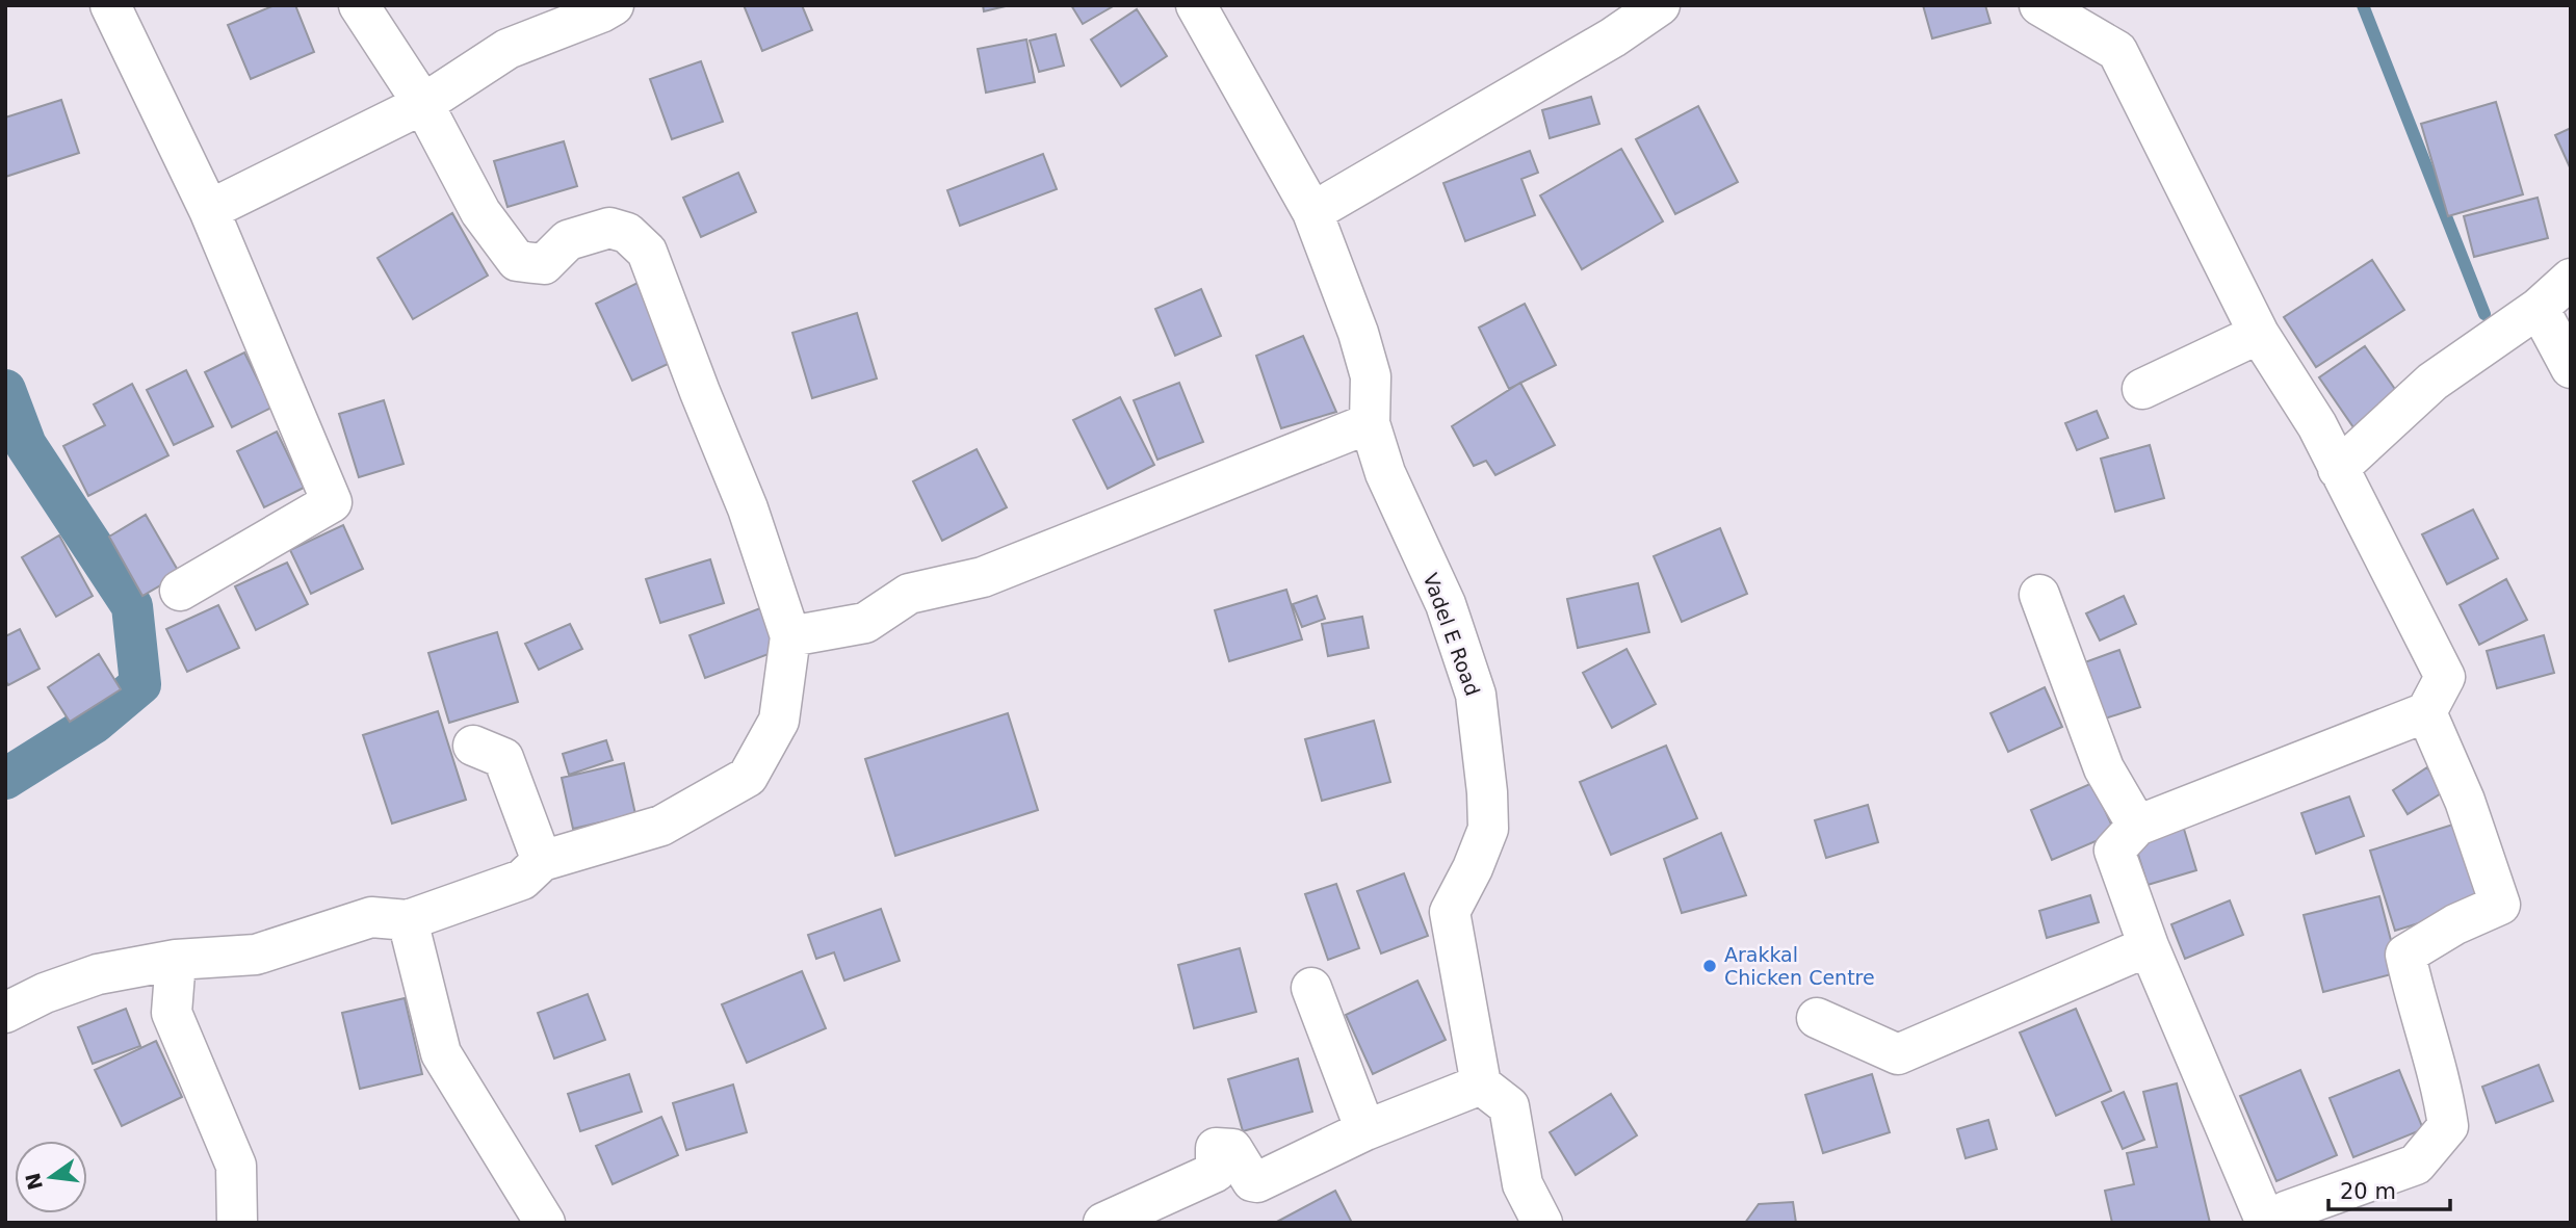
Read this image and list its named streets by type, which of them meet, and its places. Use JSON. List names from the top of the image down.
{
  "streets": {
    "street": ["Vadel E Road"]
  },
  "places": ["Arakkal Chicken Centre"],
  "scale_bar": "20 m",
  "north": "left"
}
